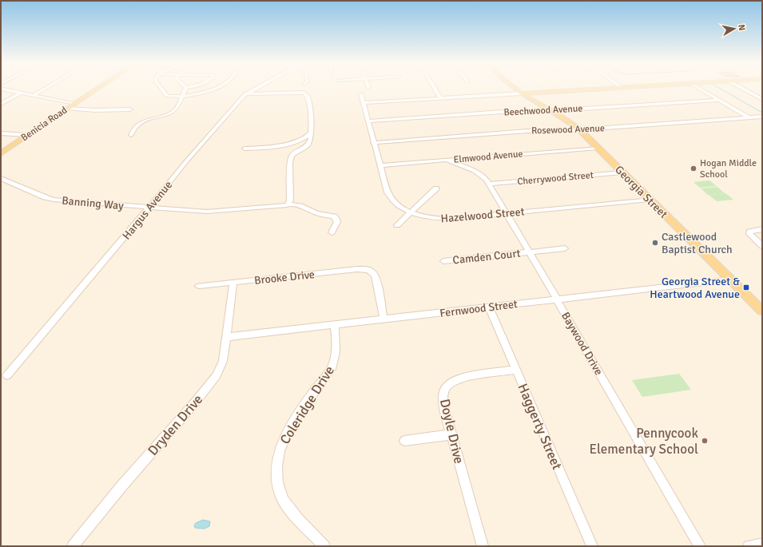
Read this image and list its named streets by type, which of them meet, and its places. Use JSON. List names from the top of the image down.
{
  "streets": {
    "main road": ["Benicia Road", "Georgia Street"],
    "street": [
      "Beechwood Avenue",
      "Rosewood Avenue",
      "Elmwood Avenue",
      "Cherrywood Street",
      "Banning Way",
      "Hargus Avenue",
      "Hazelwood Street",
      "Camden Court",
      "Brooke Drive",
      "Fernwood Street",
      "Baywood Drive",
      "Coleridge Drive",
      "Dryden Drive",
      "Haggerty Street",
      "Doyle Drive"
    ]
  },
  "crossings": [
    ["Beechwood Avenue", "Georgia Street"],
    ["Beechwood Avenue", "Hazelwood Street"],
    ["Rosewood Avenue", "Georgia Street"],
    ["Rosewood Avenue", "Hazelwood Street"],
    ["Elmwood Avenue", "Georgia Street"],
    ["Elmwood Avenue", "Hazelwood Street"],
    ["Elmwood Avenue", "Baywood Drive"],
    ["Cherrywood Street", "Georgia Street"],
    ["Cherrywood Street", "Baywood Drive"],
    ["Georgia Street", "Hazelwood Street"],
    ["Georgia Street", "Fernwood Street"],
    ["Banning Way", "Hargus Avenue"],
    ["Hazelwood Street", "Baywood Drive"],
    ["Camden Court", "Baywood Drive"],
    ["Brooke Drive", "Fernwood Street"],
    ["Brooke Drive", "Dryden Drive"],
    ["Fernwood Street", "Baywood Drive"],
    ["Fernwood Street", "Coleridge Drive"],
    ["Fernwood Street", "Dryden Drive"],
    ["Fernwood Street", "Haggerty Street"],
    ["Haggerty Street", "Doyle Drive"]
  ],
  "places": {
    "other": ["Hogan Middle School", "Castlewood Baptist Church", "Pennycook Elementary School"],
    "transit": ["Georgia Street & Heartwood Avenue"]
  },
  "north": "right"
}
